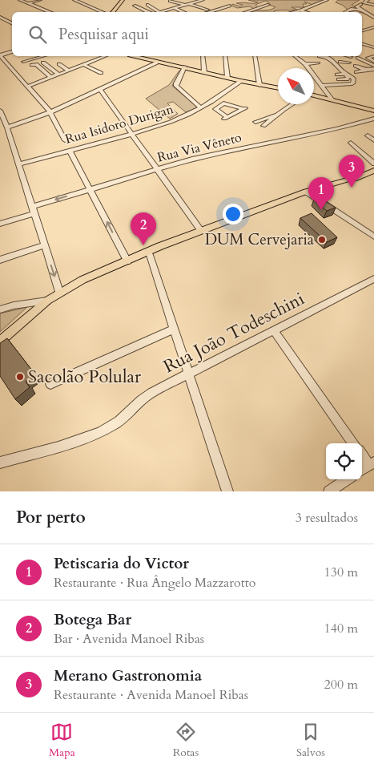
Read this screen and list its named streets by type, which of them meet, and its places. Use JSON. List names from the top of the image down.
{
  "streets": {
    "street": ["Rua Isidoro Durigan", "Rua Via Vêneto", "Rua João Todeschini"]
  },
  "places": ["DUM Cervejaria", "Sacolão Polular"],
  "north": "top left",
  "page": {
    "search": "Pesquisar aqui",
    "pins": ["3", "1", "2"],
    "heading": ["Por perto", "3 resultados"],
    "list": [
      {
        "mark": "1",
        "name": "Petiscaria do Victor",
        "note": "Restaurante · Rua Ângelo Mazzarotto",
        "value": "130 m"
      },
      {
        "mark": "2",
        "name": "Botega Bar",
        "note": "Bar · Avenida Manoel Ribas",
        "value": "140 m"
      },
      {
        "mark": "3",
        "name": "Merano Gastronomia",
        "note": "Restaurante · Avenida Manoel Ribas",
        "value": "200 m"
      }
    ],
    "nav": ["Mapa", "Rotas", "Salvos"]
  }
}
